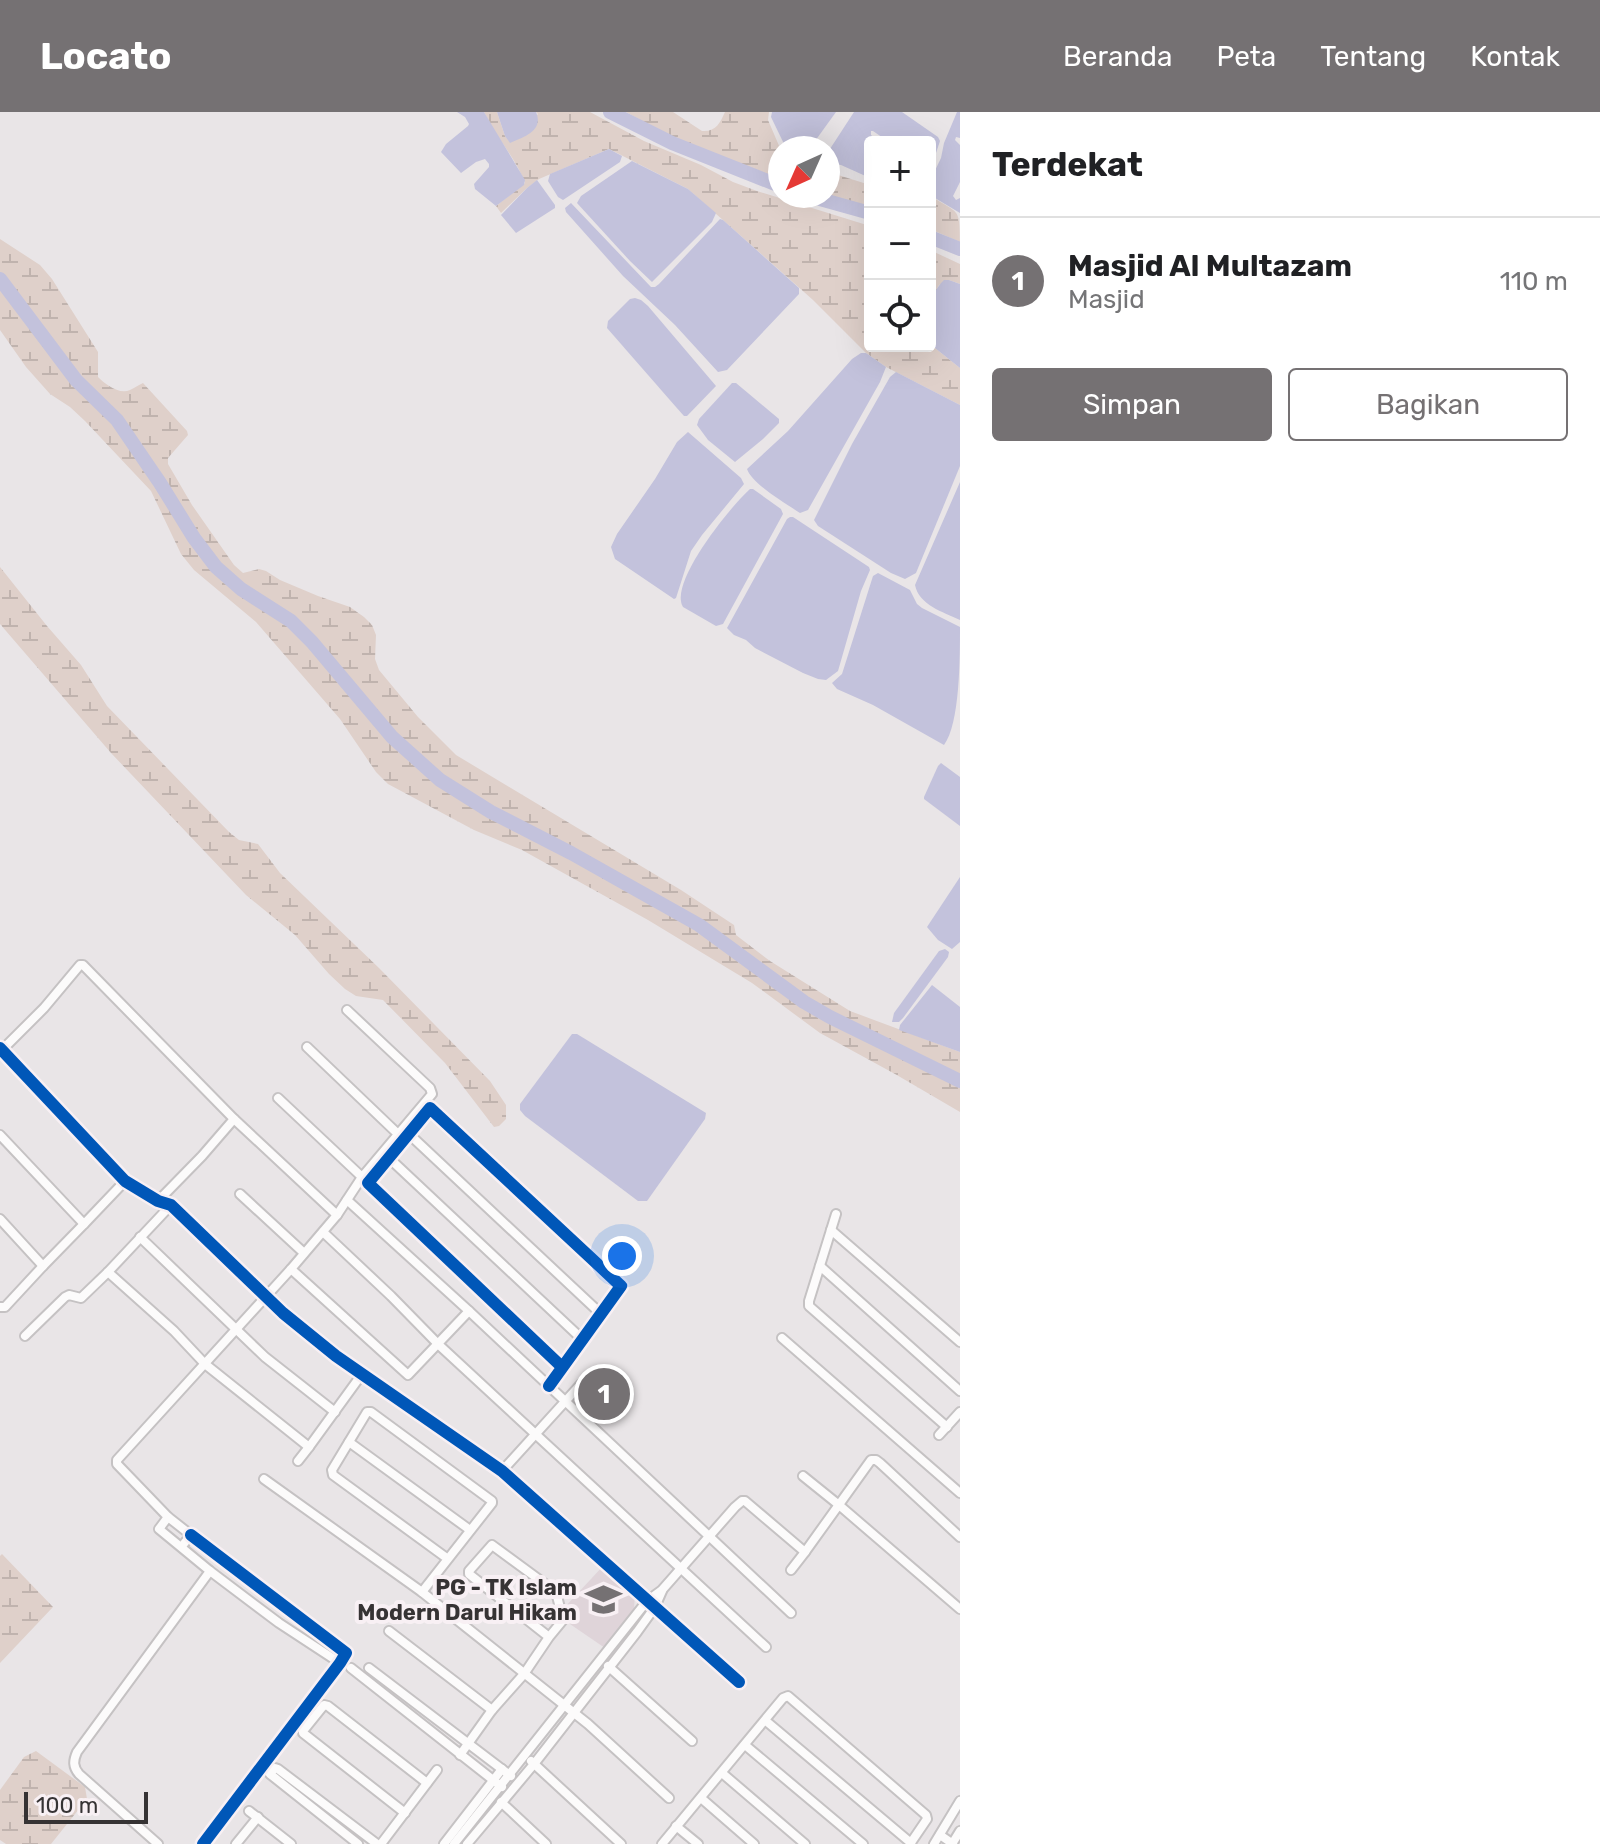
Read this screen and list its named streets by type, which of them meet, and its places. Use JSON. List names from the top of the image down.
{
  "places": {
    "school or university": ["PG - TK Islam Modern Darul Hikam"]
  },
  "scale_bar": "100 m",
  "north": "bottom left",
  "page": {
    "header": "Locato",
    "nav": [
      "Beranda",
      "Peta",
      "Tentang",
      "Kontak"
    ],
    "heading": "Terdekat",
    "map_buttons": ["+", "−"],
    "list": [
      {
        "mark": "1",
        "name": "Masjid Al Multazam",
        "note": "Masjid",
        "value": "110 m"
      }
    ],
    "buttons": ["Simpan", "Bagikan"],
    "pins": "1",
    "scale": "100 m"
  }
}
